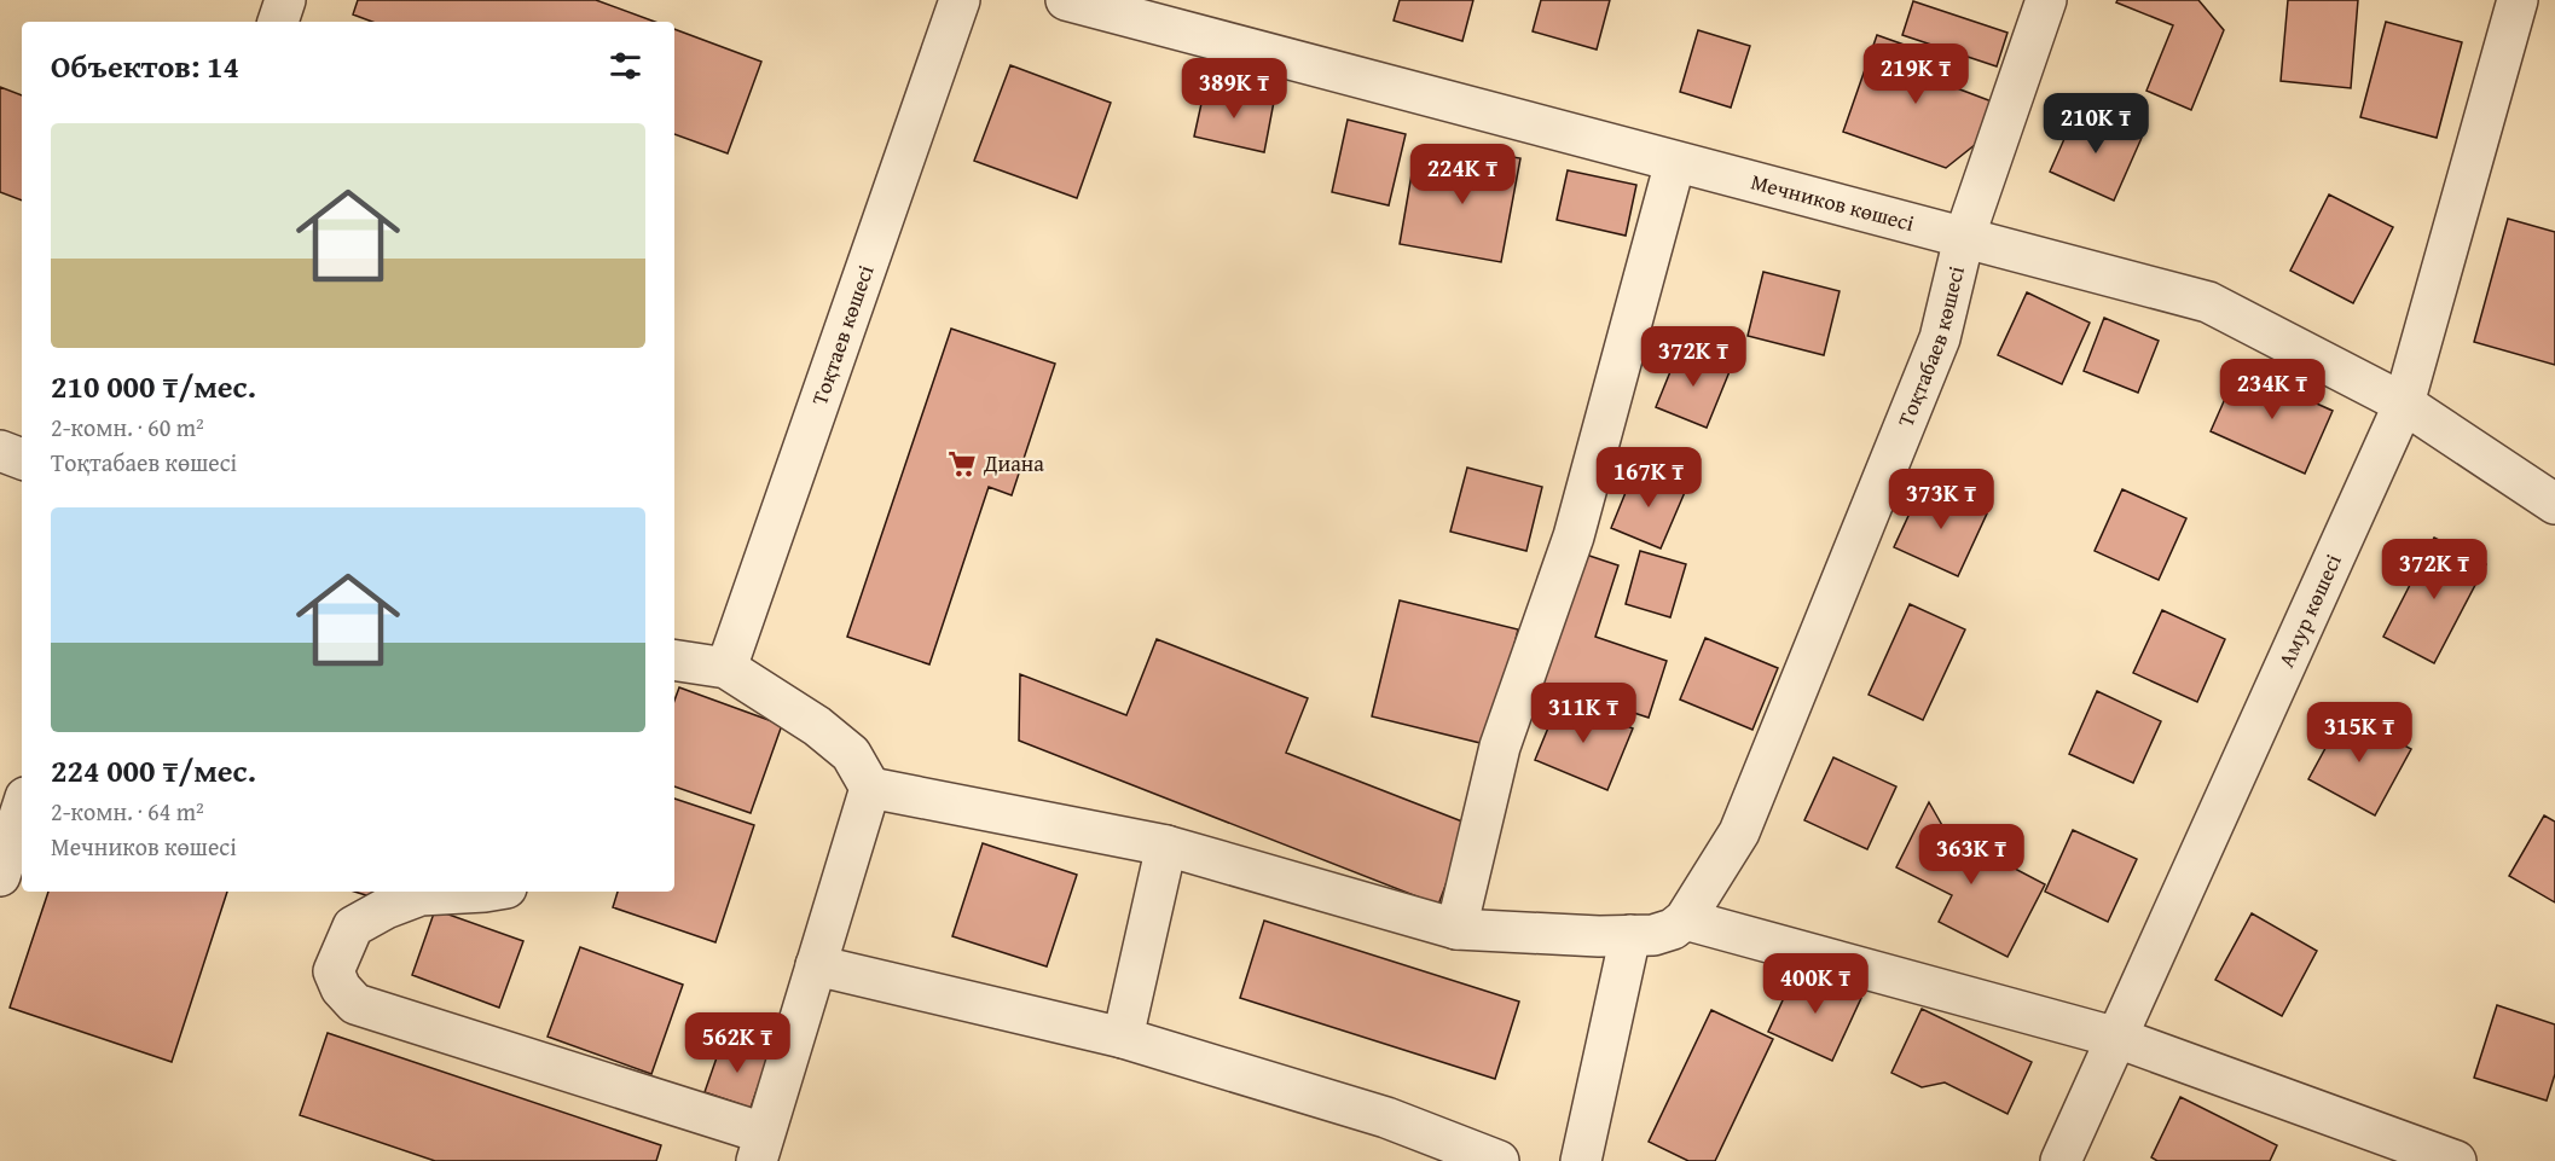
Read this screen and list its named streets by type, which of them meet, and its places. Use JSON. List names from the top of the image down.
{
  "streets": {
    "street": [
      "Мечников көшесі",
      "Тоқтаев көшесі",
      "Тоқтабаев көшесі",
      "Амур көшесі"
    ]
  },
  "crossings": [
    ["Мечников көшесі", "Тоқтабаев көшесі"],
    ["Мечников көшесі", "Амур көшесі"]
  ],
  "places": {
    "supermarket": ["Диана"]
  },
  "page": {
    "heading": "Объектов: 14",
    "price": [
      "219K ₸",
      "389K ₸",
      "210K ₸",
      "224K ₸",
      "372K ₸",
      "234K ₸",
      "167K ₸",
      "373K ₸",
      "372K ₸",
      "311K ₸",
      "315K ₸",
      "363K ₸",
      "400K ₸",
      "562K ₸"
    ],
    "list": [
      {
        "name": "210 000 ₸/мес.",
        "note": "2-комн. · 60 m² · Тоқтабаев көшесі"
      },
      {
        "name": "224 000 ₸/мес.",
        "note": "2-комн. · 64 m² · Мечников көшесі"
      }
    ]
  }
}
